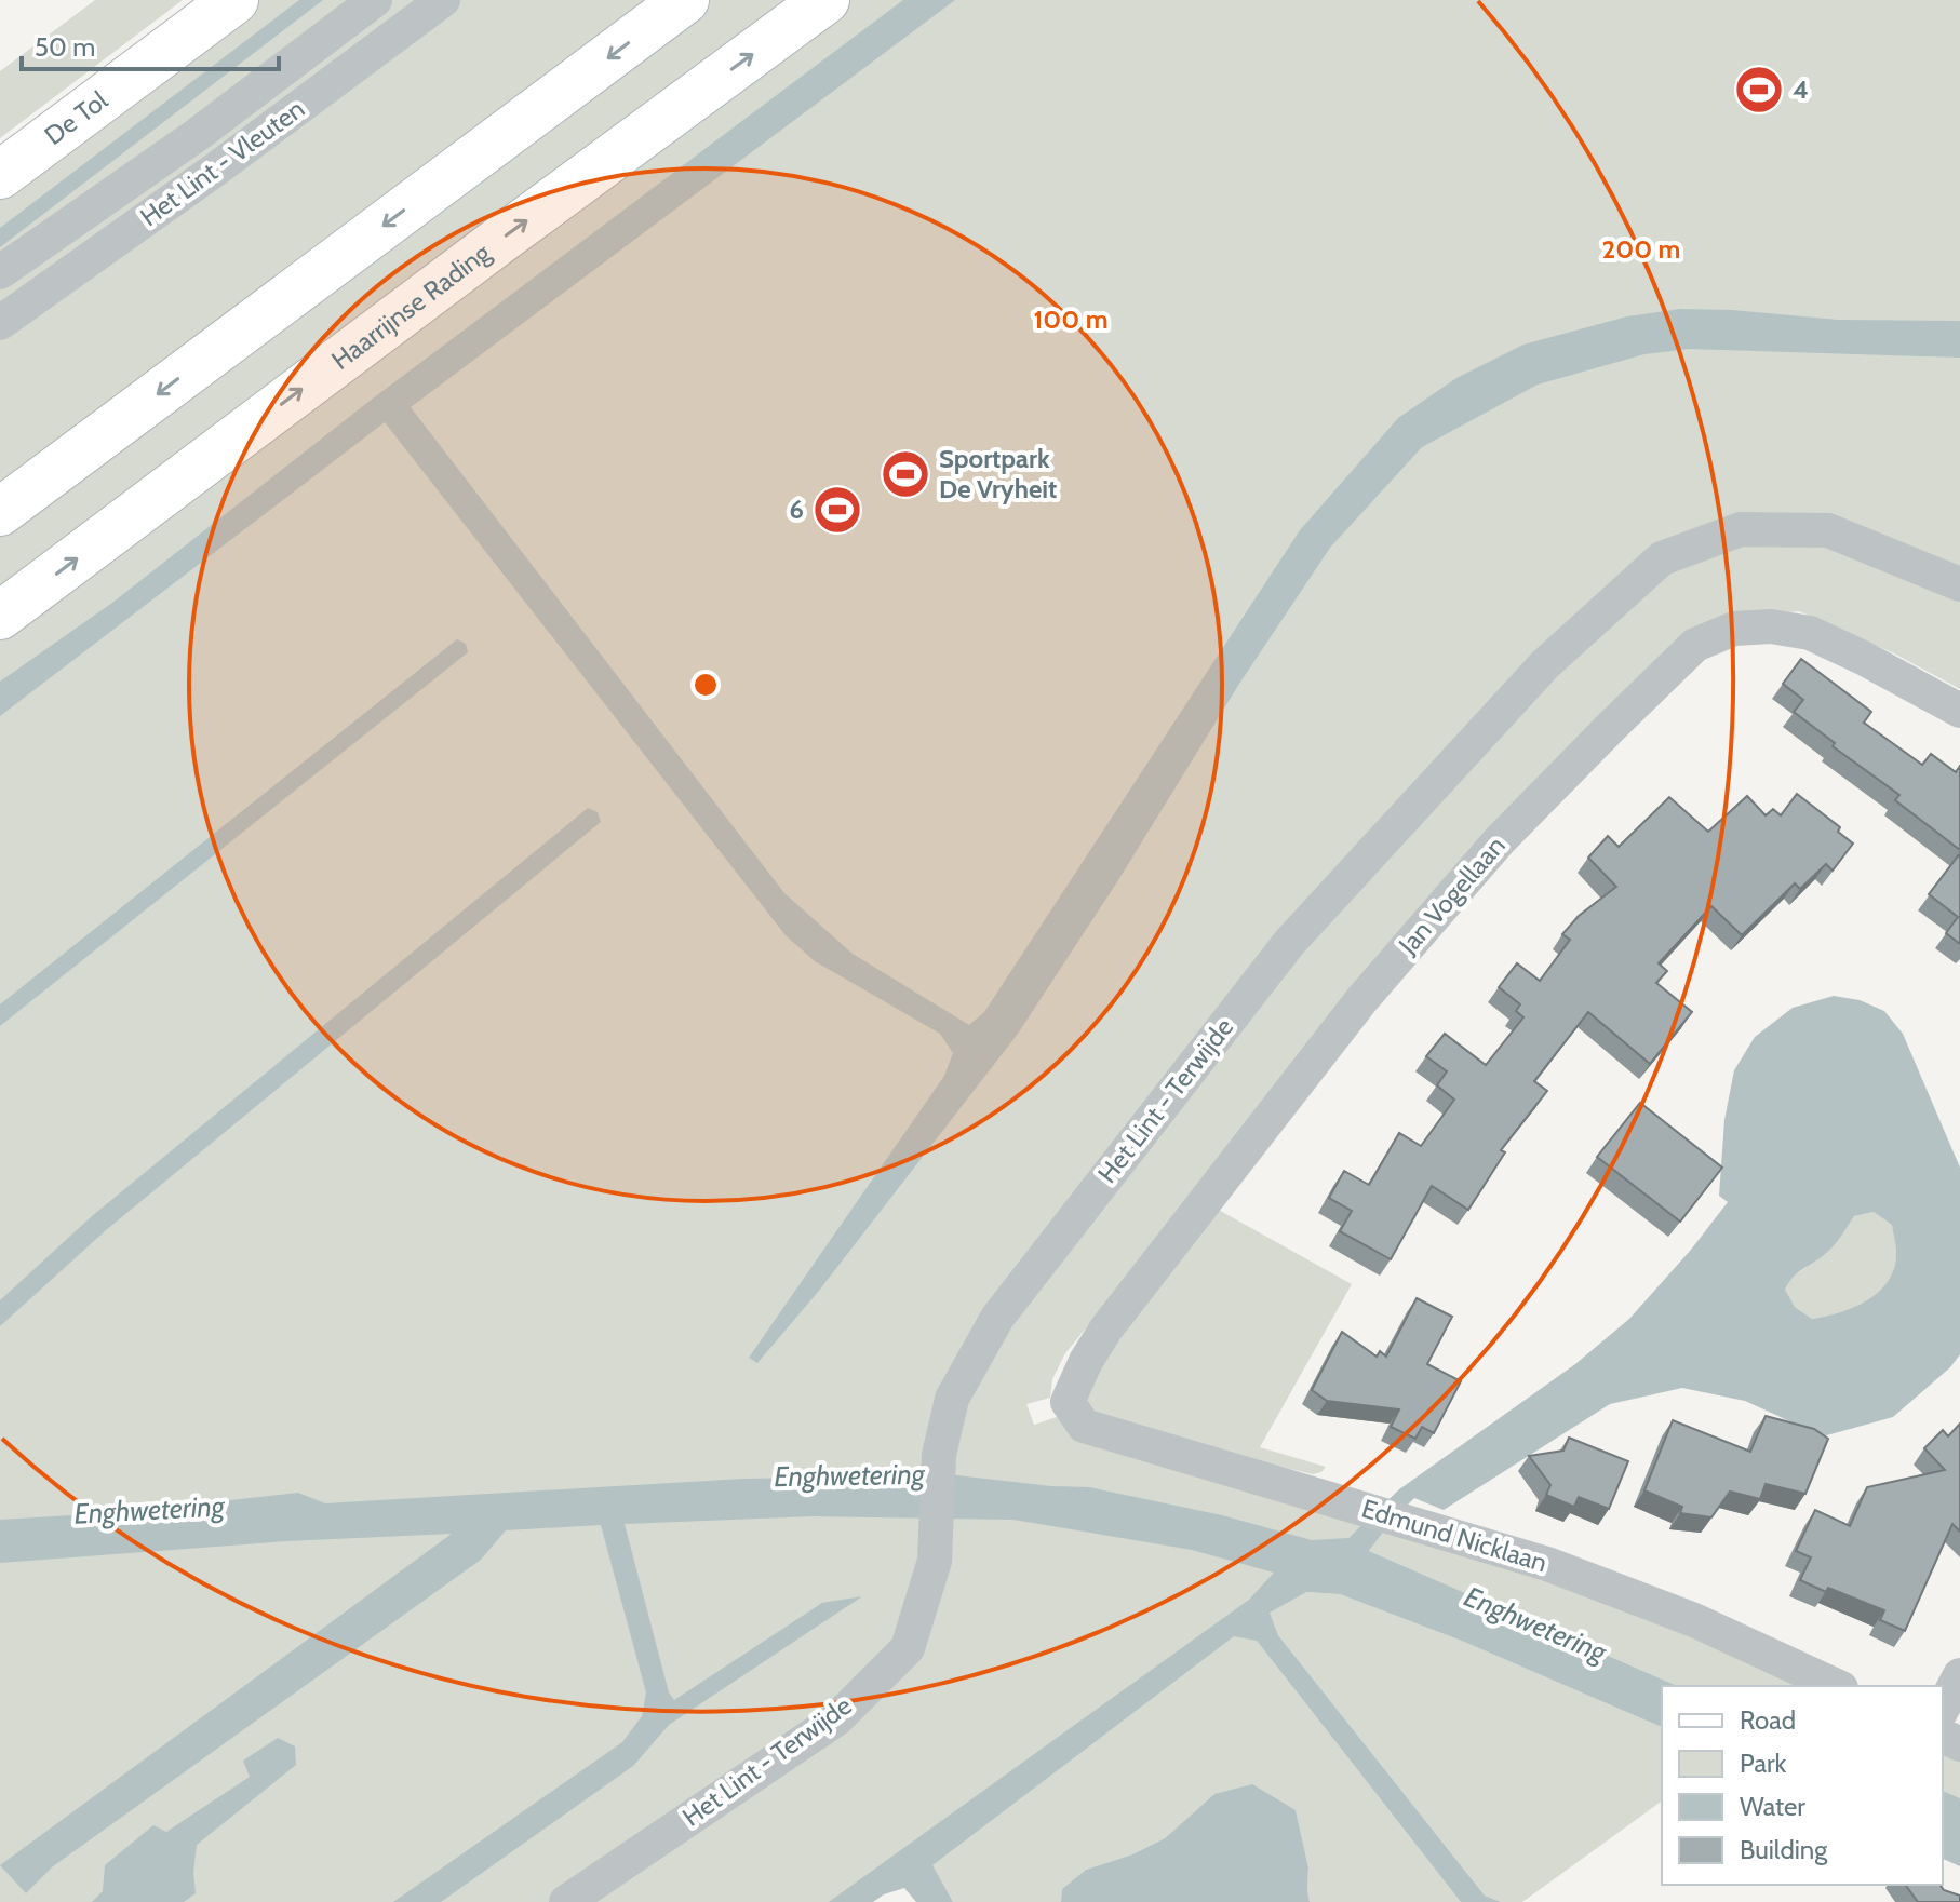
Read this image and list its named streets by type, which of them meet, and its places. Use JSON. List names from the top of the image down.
{
  "streets": {
    "main road": ["De Tol", "Haarrijnse Rading"],
    "street": [
      "Het Lint - Vleuten",
      "Jan Vogellaan",
      "Het Lint - Terwijde",
      "Edmund Nicklaan"
    ]
  },
  "crossings": [
    ["Jan Vogellaan", "Edmund Nicklaan"]
  ],
  "water": ["Enghwetering"],
  "places": {
    "sports": ["4", "Sportpark De Vryheit", "6"]
  },
  "legend": [
    "Road",
    "Park",
    "Water",
    "Building"
  ],
  "scale_bar": "50 m",
  "rings": ["200 m", "100 m"]
}
